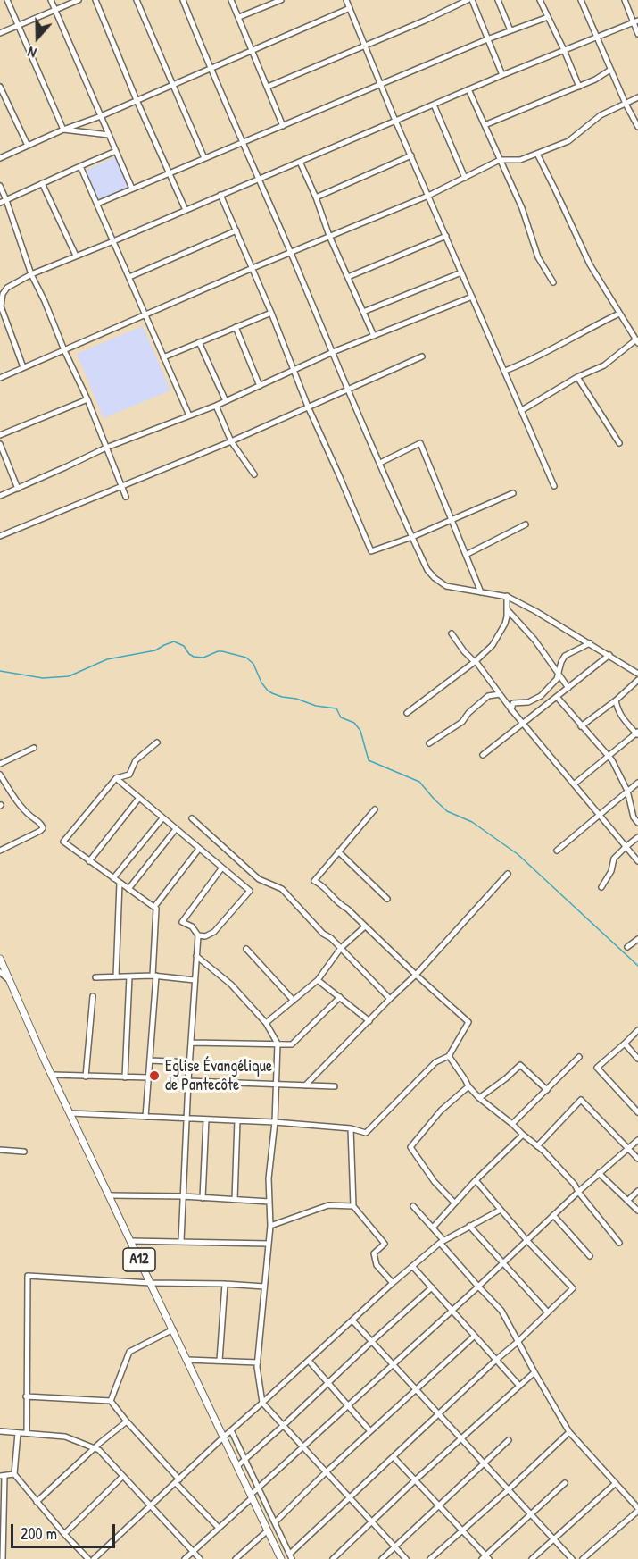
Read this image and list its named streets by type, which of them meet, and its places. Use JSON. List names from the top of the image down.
{
  "streets": {
    "main road": ["A12"]
  },
  "places": ["Eglise Évangélique de Pantecôte"],
  "scale_bar": "200 m",
  "north": "bottom"
}
